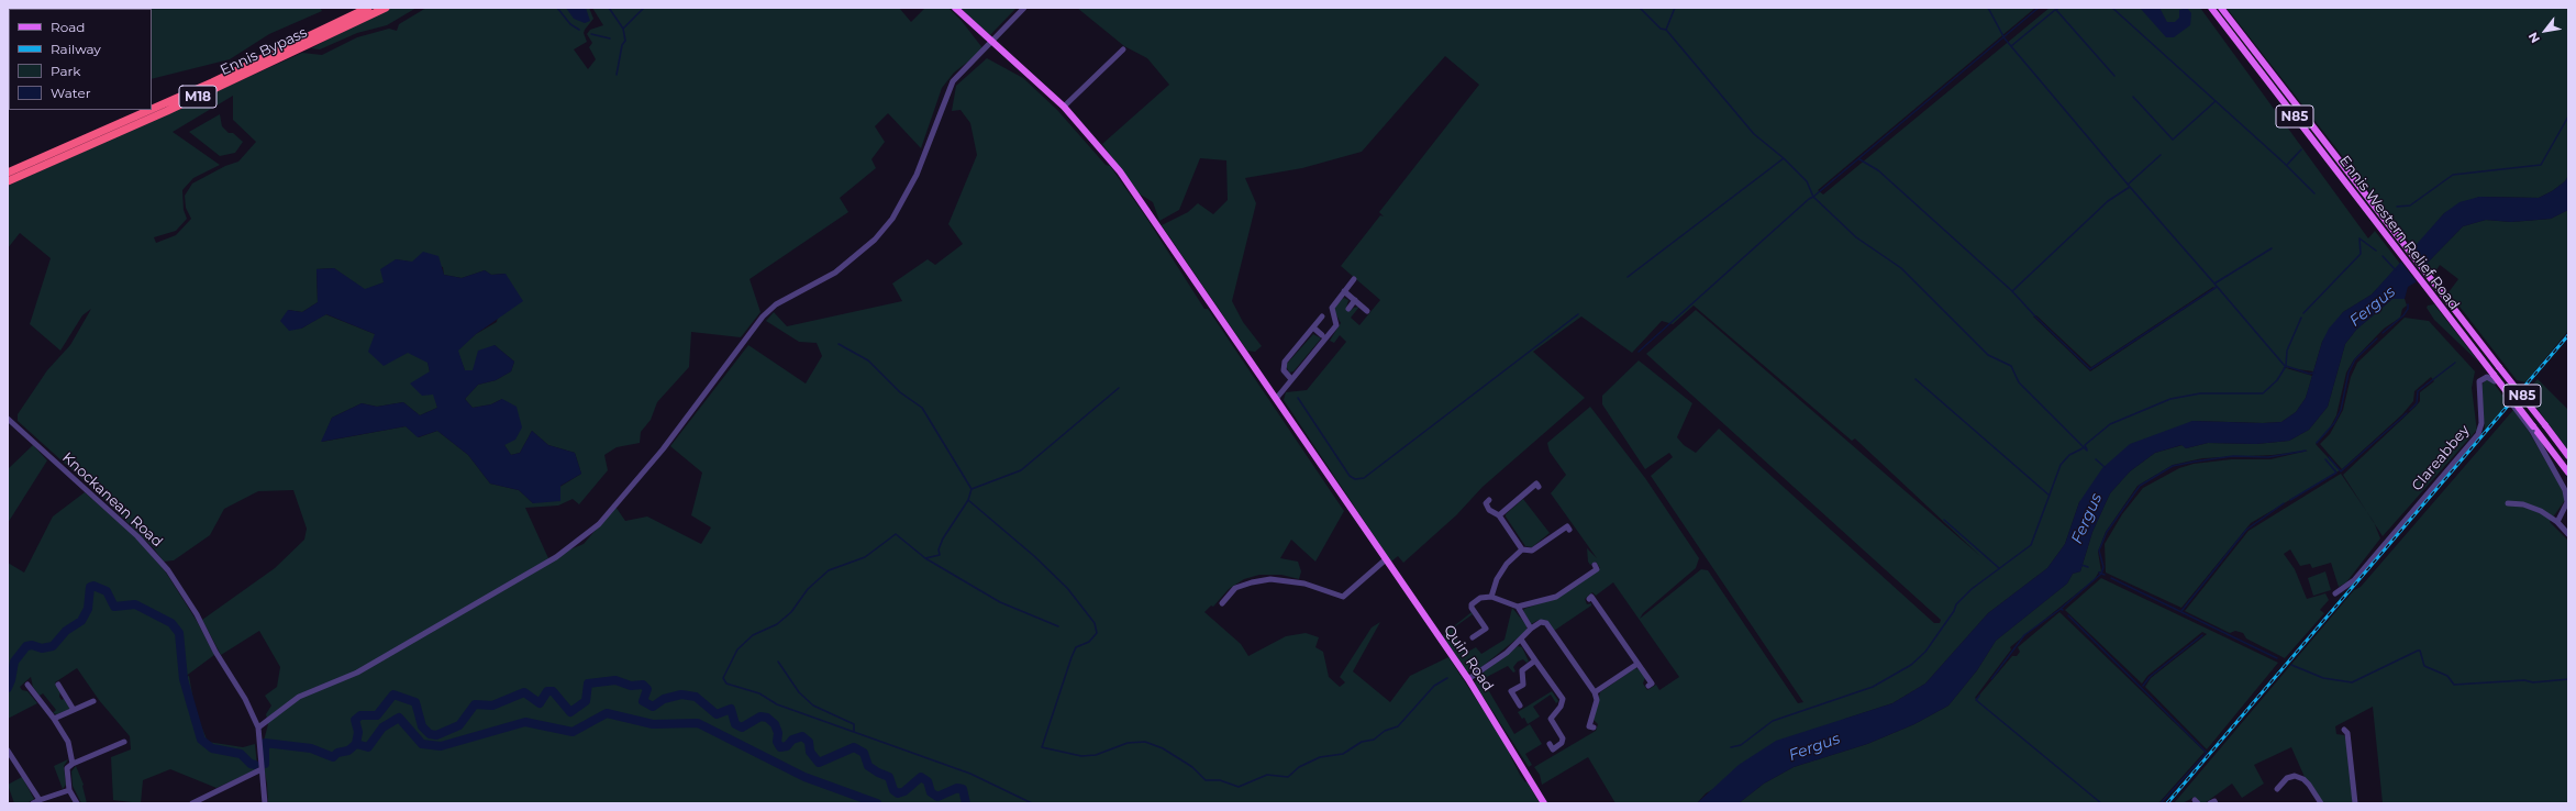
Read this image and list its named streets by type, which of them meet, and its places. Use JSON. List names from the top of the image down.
{
  "streets": {
    "highway": ["Ennis Bypass", "M18"],
    "main road": ["N85", "Ennis Western Relief Road", "Quin Road"],
    "street": ["Clareabbey", "Knockanean Road"]
  },
  "crossings": [
    ["Ennis Western Relief Road", "Clareabbey"]
  ],
  "water": ["Fergus"],
  "legend": [
    "Road",
    "Railway",
    "Park",
    "Water"
  ],
  "north": "bottom left"
}
